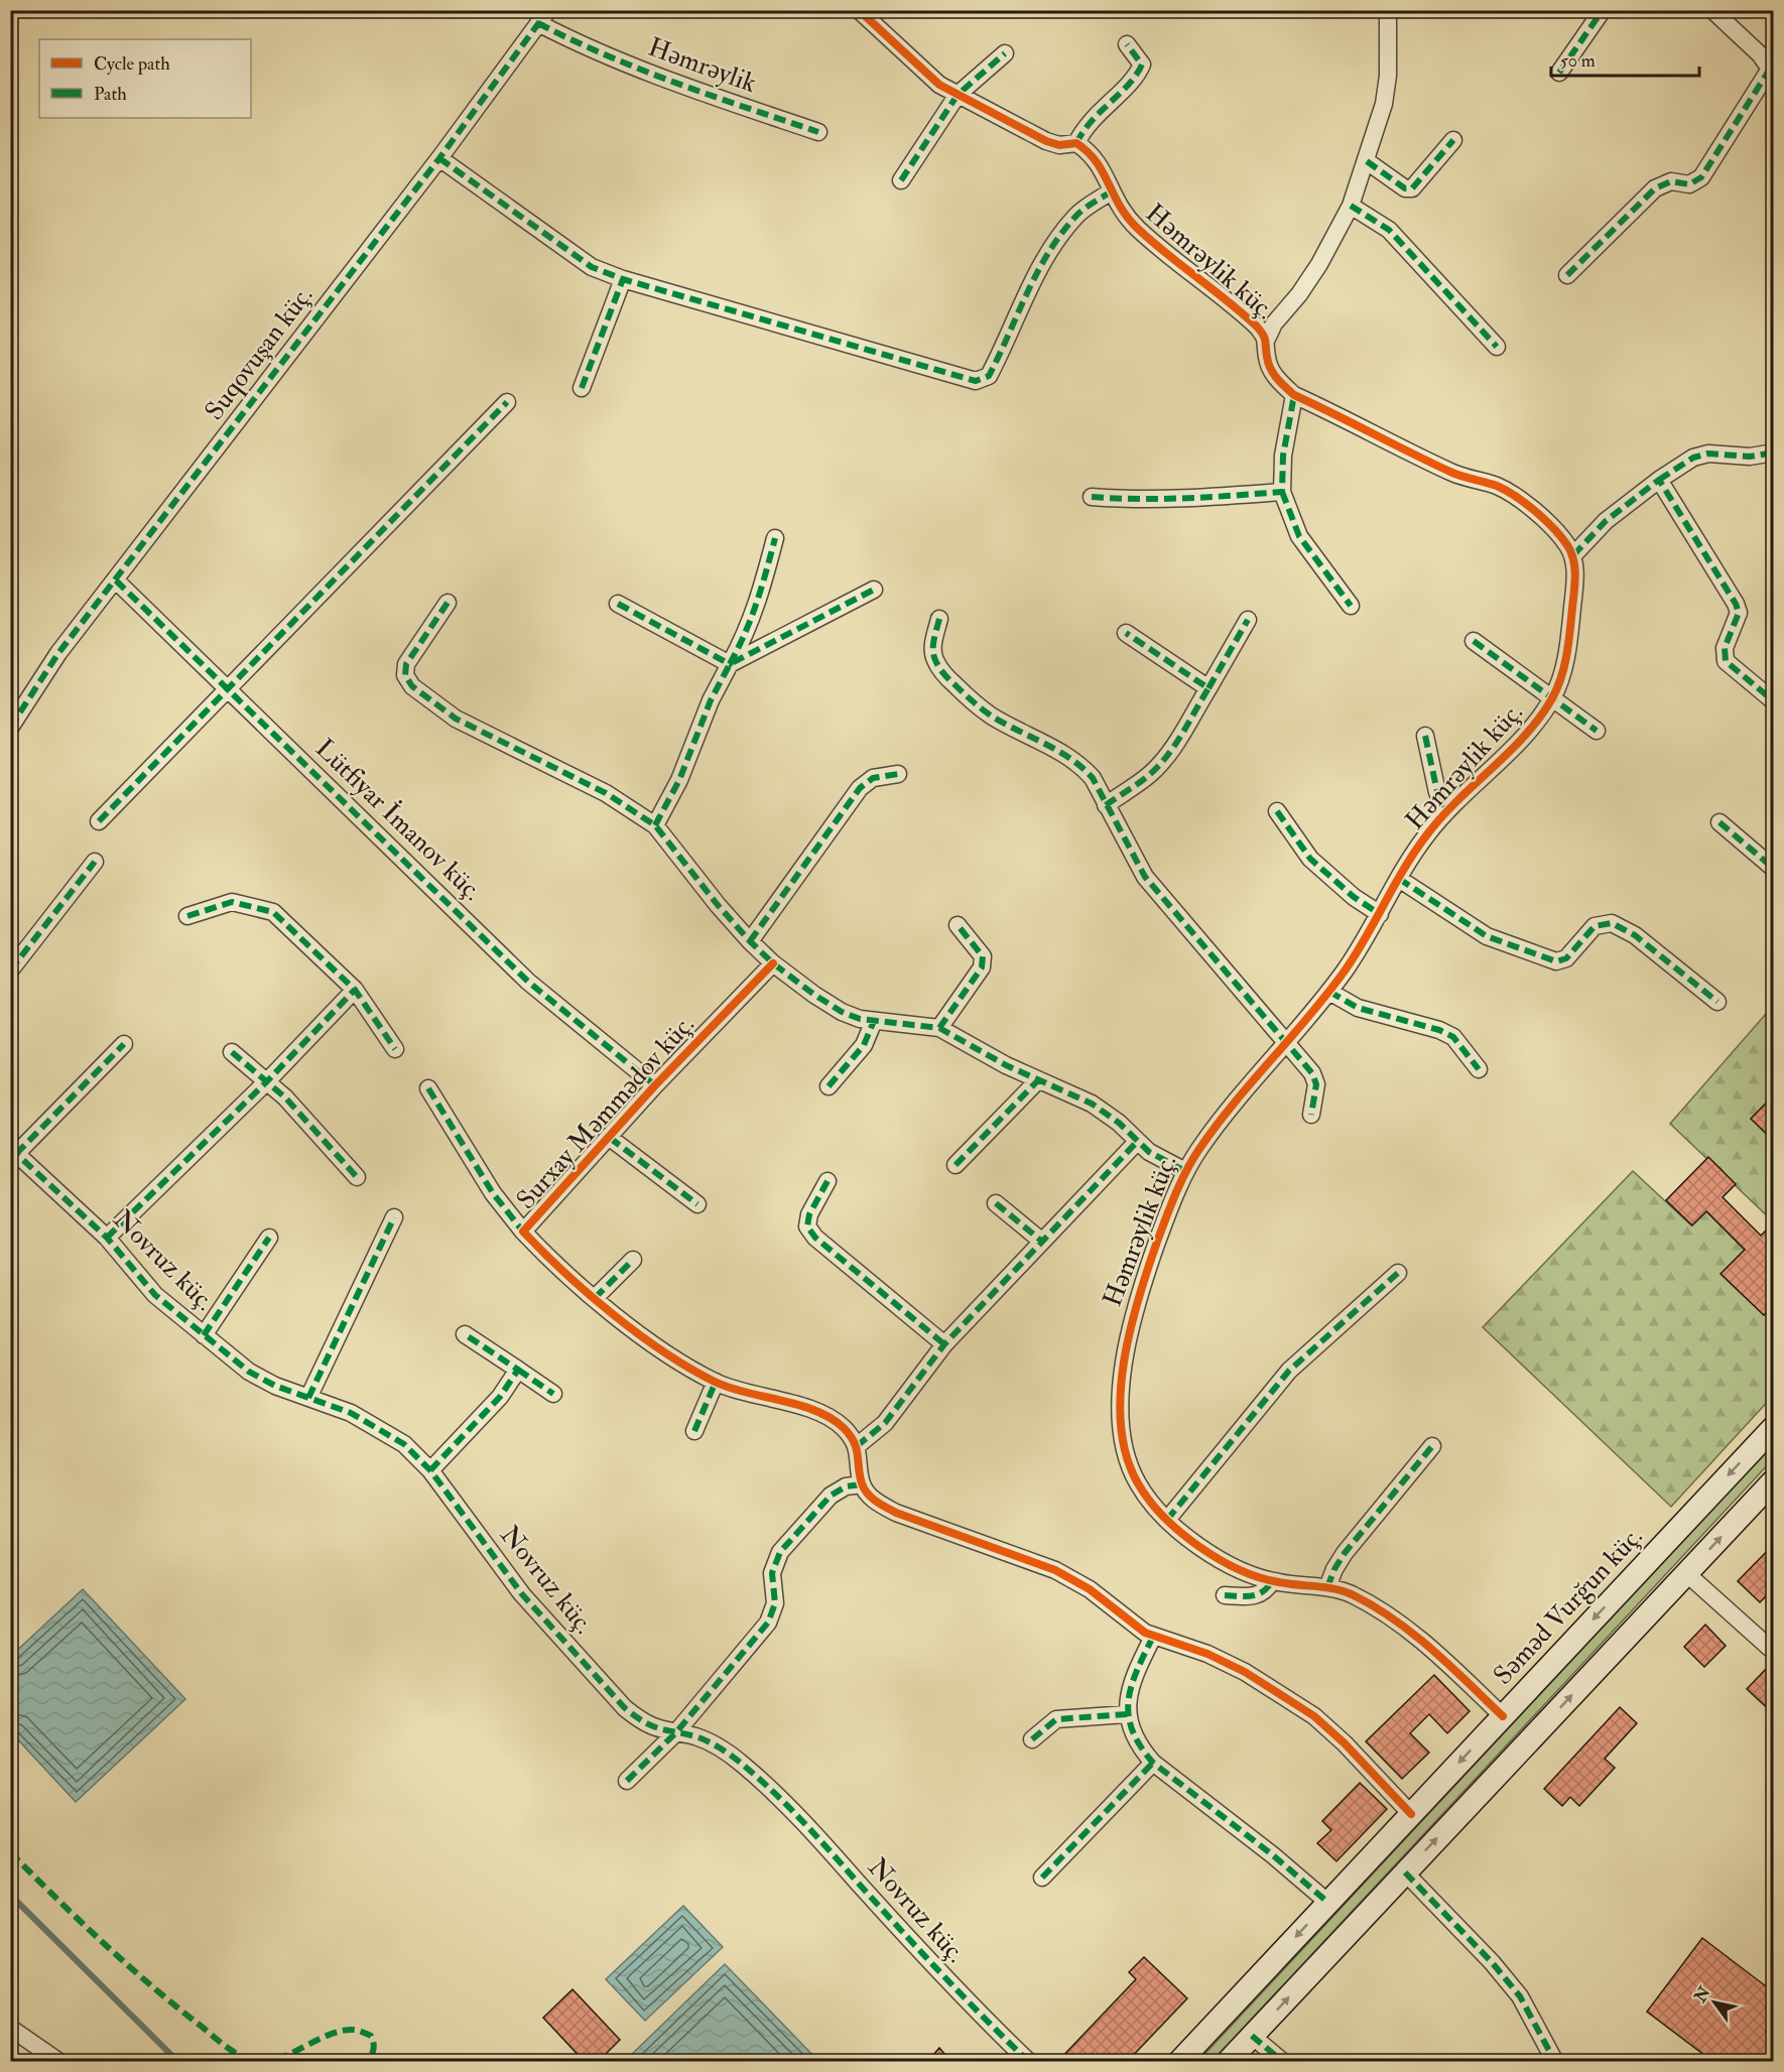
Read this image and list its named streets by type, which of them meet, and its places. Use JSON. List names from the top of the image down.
{
  "streets": {
    "main road": ["Səməd Vurğun küç."],
    "street": [
      "Həmrəylik",
      "Həmrəylik küç.",
      "Suqovuşan küç.",
      "Lütfiyar İmanov küç.",
      "Surxay Məmmədov küç.",
      "Novruz küç."
    ]
  },
  "crossings": [
    ["Həmrəylik", "Suqovuşan küç."],
    ["Həmrəylik küç.", "Səməd Vurğun küç."],
    ["Suqovuşan küç.", "Lütfiyar İmanov küç."],
    ["Lütfiyar İmanov küç.", "Surxay Məmmədov küç."]
  ],
  "legend": ["Cycle path", "Path"],
  "scale_bar": "50 m",
  "north": "top left"
}
